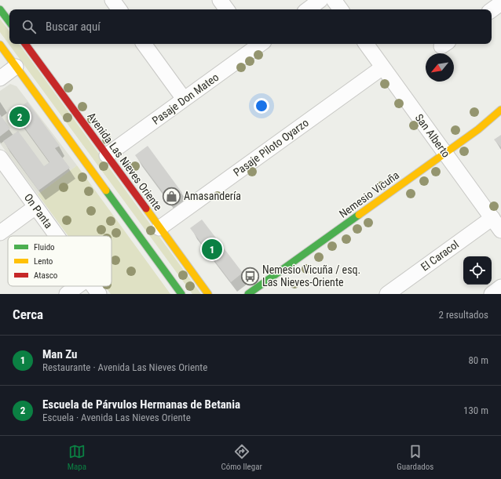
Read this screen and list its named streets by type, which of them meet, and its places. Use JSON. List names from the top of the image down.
{
  "streets": {
    "street": [
      "Pasaje Don Mateo",
      "San Alberto",
      "Pasaje Piloto Oyarzo",
      "Avenida Las Nieves Oriente",
      "Nemesio Vicuña",
      "On Panta",
      "El Caracol"
    ]
  },
  "crossings": [
    ["Pasaje Don Mateo", "Avenida Las Nieves Oriente"],
    ["San Alberto", "Pasaje Piloto Oyarzo"],
    ["San Alberto", "Nemesio Vicuña"],
    ["San Alberto", "El Caracol"],
    ["Pasaje Piloto Oyarzo", "Avenida Las Nieves Oriente"]
  ],
  "places": {
    "shop": ["Amasandería"],
    "bus stop": ["Nemesio Vicuña / esq. Las Nieves-Oriente"]
  },
  "legend": ["Fluido", "Lento", "Atasco"],
  "north": "bottom left",
  "page": {
    "search": "Buscar aquí",
    "pins": ["2", "1"],
    "heading": ["Cerca", "2 resultados"],
    "list": [
      {
        "mark": "1",
        "name": "Man Zu",
        "note": "Restaurante · Avenida Las Nieves Oriente",
        "value": "80 m"
      },
      {
        "mark": "2",
        "name": "Escuela de Párvulos Hermanas de Betania",
        "note": "Escuela · Avenida Las Nieves Oriente",
        "value": "130 m"
      }
    ],
    "nav": ["Mapa", "Cómo llegar", "Guardados"]
  }
}
